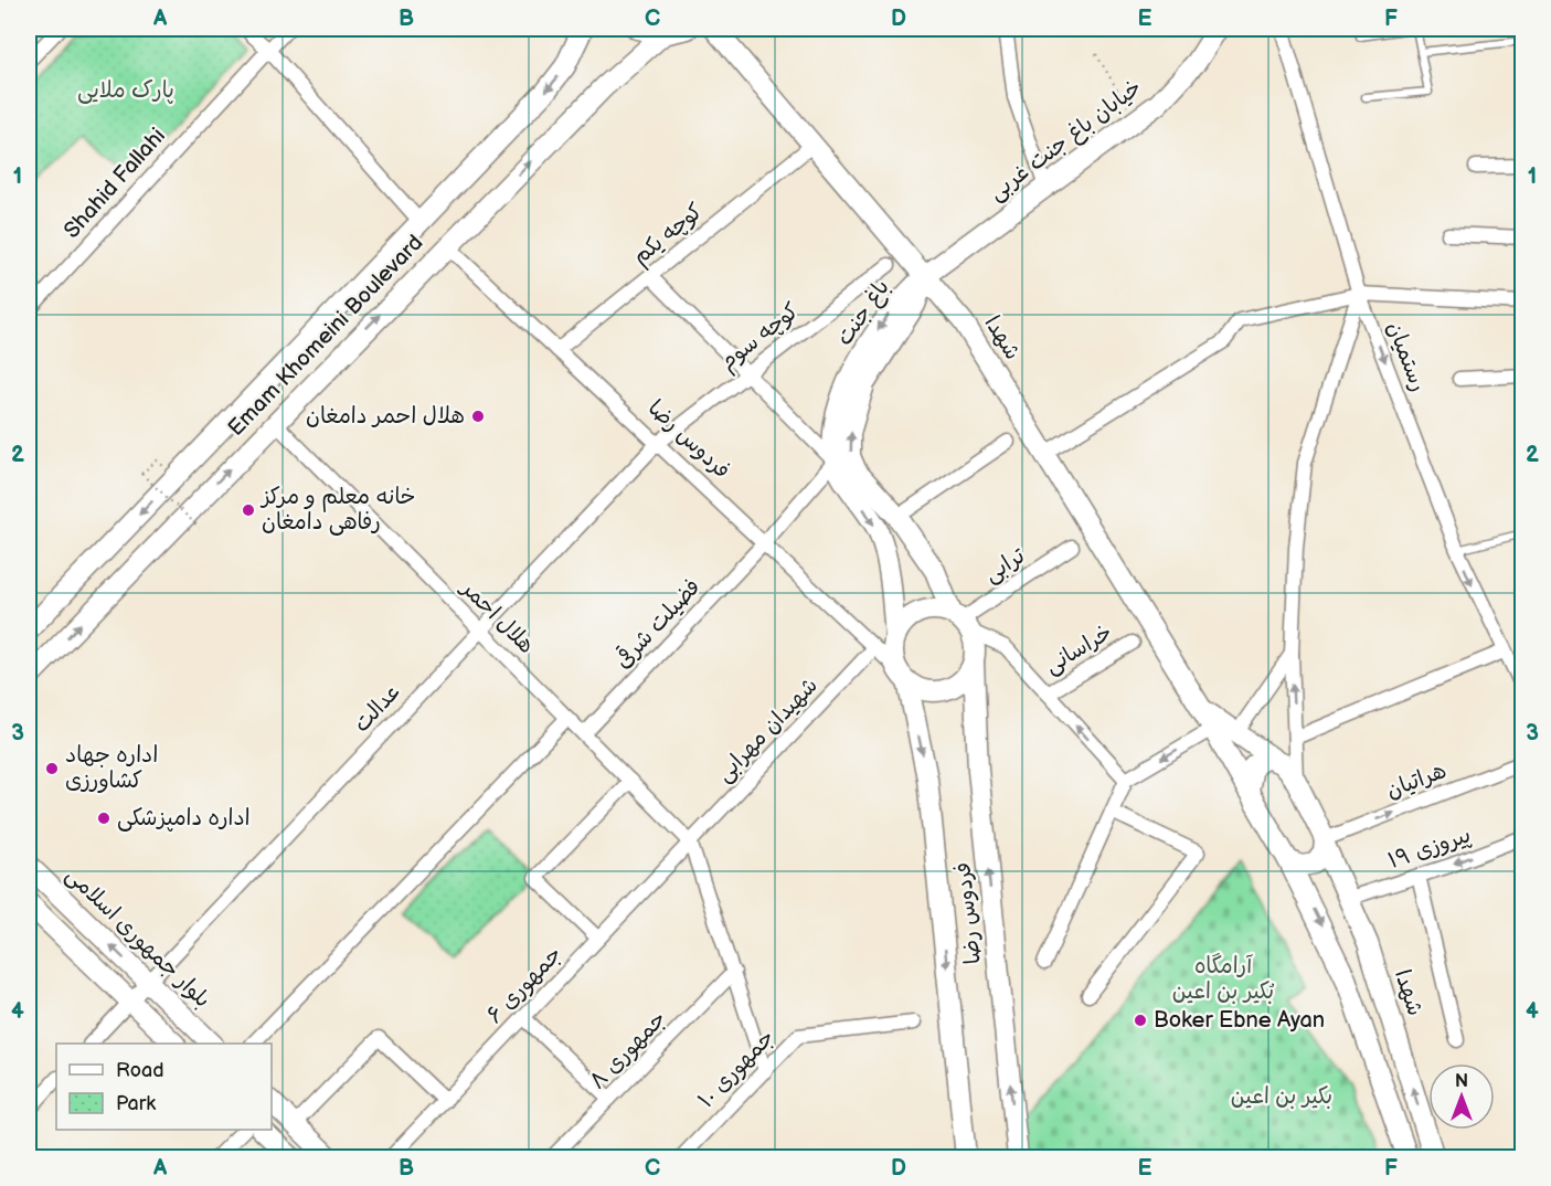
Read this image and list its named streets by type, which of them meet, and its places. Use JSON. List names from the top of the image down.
{
  "streets": {
    "street": [
      "خیابان باغ جنت غربی",
      "Shahid Fallahi",
      "کوچه یکم",
      "باغ جنت",
      "Emam Khomeini Boulevard",
      "کوچه سوم",
      "شهدا",
      "رستمیان",
      "فردوس رضا",
      "ترابی",
      "هلال احمر",
      "فضیلت شرقی",
      "خراسانی",
      "عدالت",
      "شهیدان مهرابی",
      "هراتیان",
      "پیروزی ۱۹",
      "بلوار جمهوری اسلامی",
      "جمهوری ۶",
      "جمهوری ۸",
      "جمهوری ۱۰"
    ]
  },
  "crossings": [
    ["خیابان باغ جنت غربی", "باغ جنت"],
    ["خیابان باغ جنت غربی", "شهدا"],
    ["کوچه یکم", "فردوس رضا"],
    ["باغ جنت", "شهدا"],
    ["باغ جنت", "فردوس رضا"],
    ["باغ جنت", "ترابی"],
    ["باغ جنت", "فضیلت شرقی"],
    ["Emam Khomeini Boulevard", "فردوس رضا"],
    ["Emam Khomeini Boulevard", "هلال احمر"],
    ["کوچه سوم", "فردوس رضا"],
    ["کوچه سوم", "عدالت"],
    ["شهدا", "هراتیان"],
    ["شهدا", "پیروزی ۱۹"],
    ["فردوس رضا", "ترابی"],
    ["فردوس رضا", "فضیلت شرقی"],
    ["فردوس رضا", "عدالت"],
    ["فردوس رضا", "شهیدان مهرابی"],
    ["هلال احمر", "فضیلت شرقی"],
    ["هلال احمر", "عدالت"],
    ["هلال احمر", "شهیدان مهرابی"],
    ["هلال احمر", "جمهوری ۶"],
    ["عدالت", "بلوار جمهوری اسلامی"],
    ["شهیدان مهرابی", "جمهوری ۶"]
  ],
  "one_way": ["رستمیان", "پیروزی ۱۹"],
  "parks": ["پارک ملایی", "آرامگاه بُکیر بن اعین", "بکیر بن اعین"],
  "places": [
    "هلال احمر دامغان",
    "خانه معلم و مرکز رفاهی دامغان",
    "اداره جهاد کشاورزی",
    "اداره دامپزشکی",
    "Boker Ebne Ayan"
  ],
  "legend": ["Road", "Park"],
  "north": "top",
  "grid": {
    "columns": [
      "A",
      "B",
      "C",
      "D",
      "E",
      "F"
    ],
    "rows": [
      "1",
      "2",
      "3",
      "4"
    ]
  }
}
